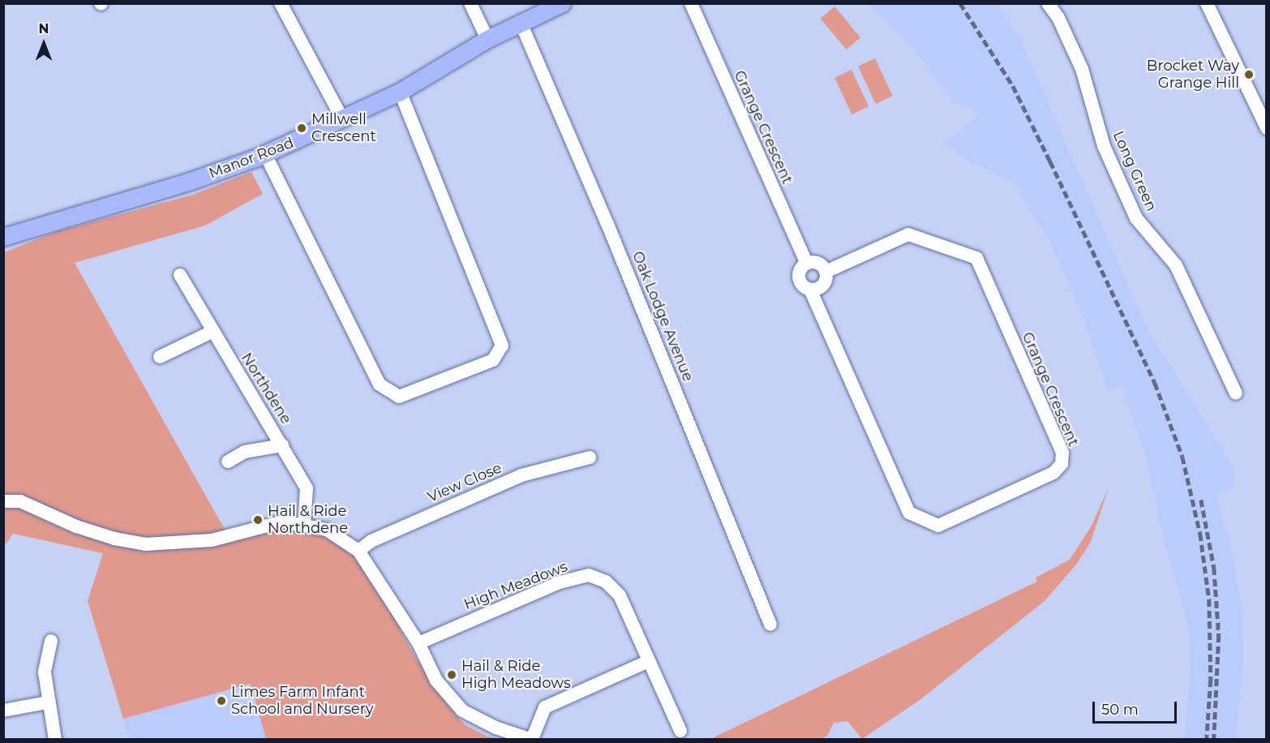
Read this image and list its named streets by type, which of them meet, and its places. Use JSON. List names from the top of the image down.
{
  "streets": {
    "main road": ["Manor Road"],
    "street": [
      "Grange Crescent",
      "Long Green",
      "Oak Lodge Avenue",
      "Northdene",
      "View Close",
      "High Meadows"
    ]
  },
  "crossings": [
    ["Manor Road", "Oak Lodge Avenue"]
  ],
  "places": [
    "Brocket Way Grange Hill",
    "Millwell Crescent",
    "Hail & Ride Northdene",
    "Hail & Ride High Meadows",
    "Limes Farm Infant School and Nursery"
  ],
  "scale_bar": "50 m",
  "north": "top"
}
